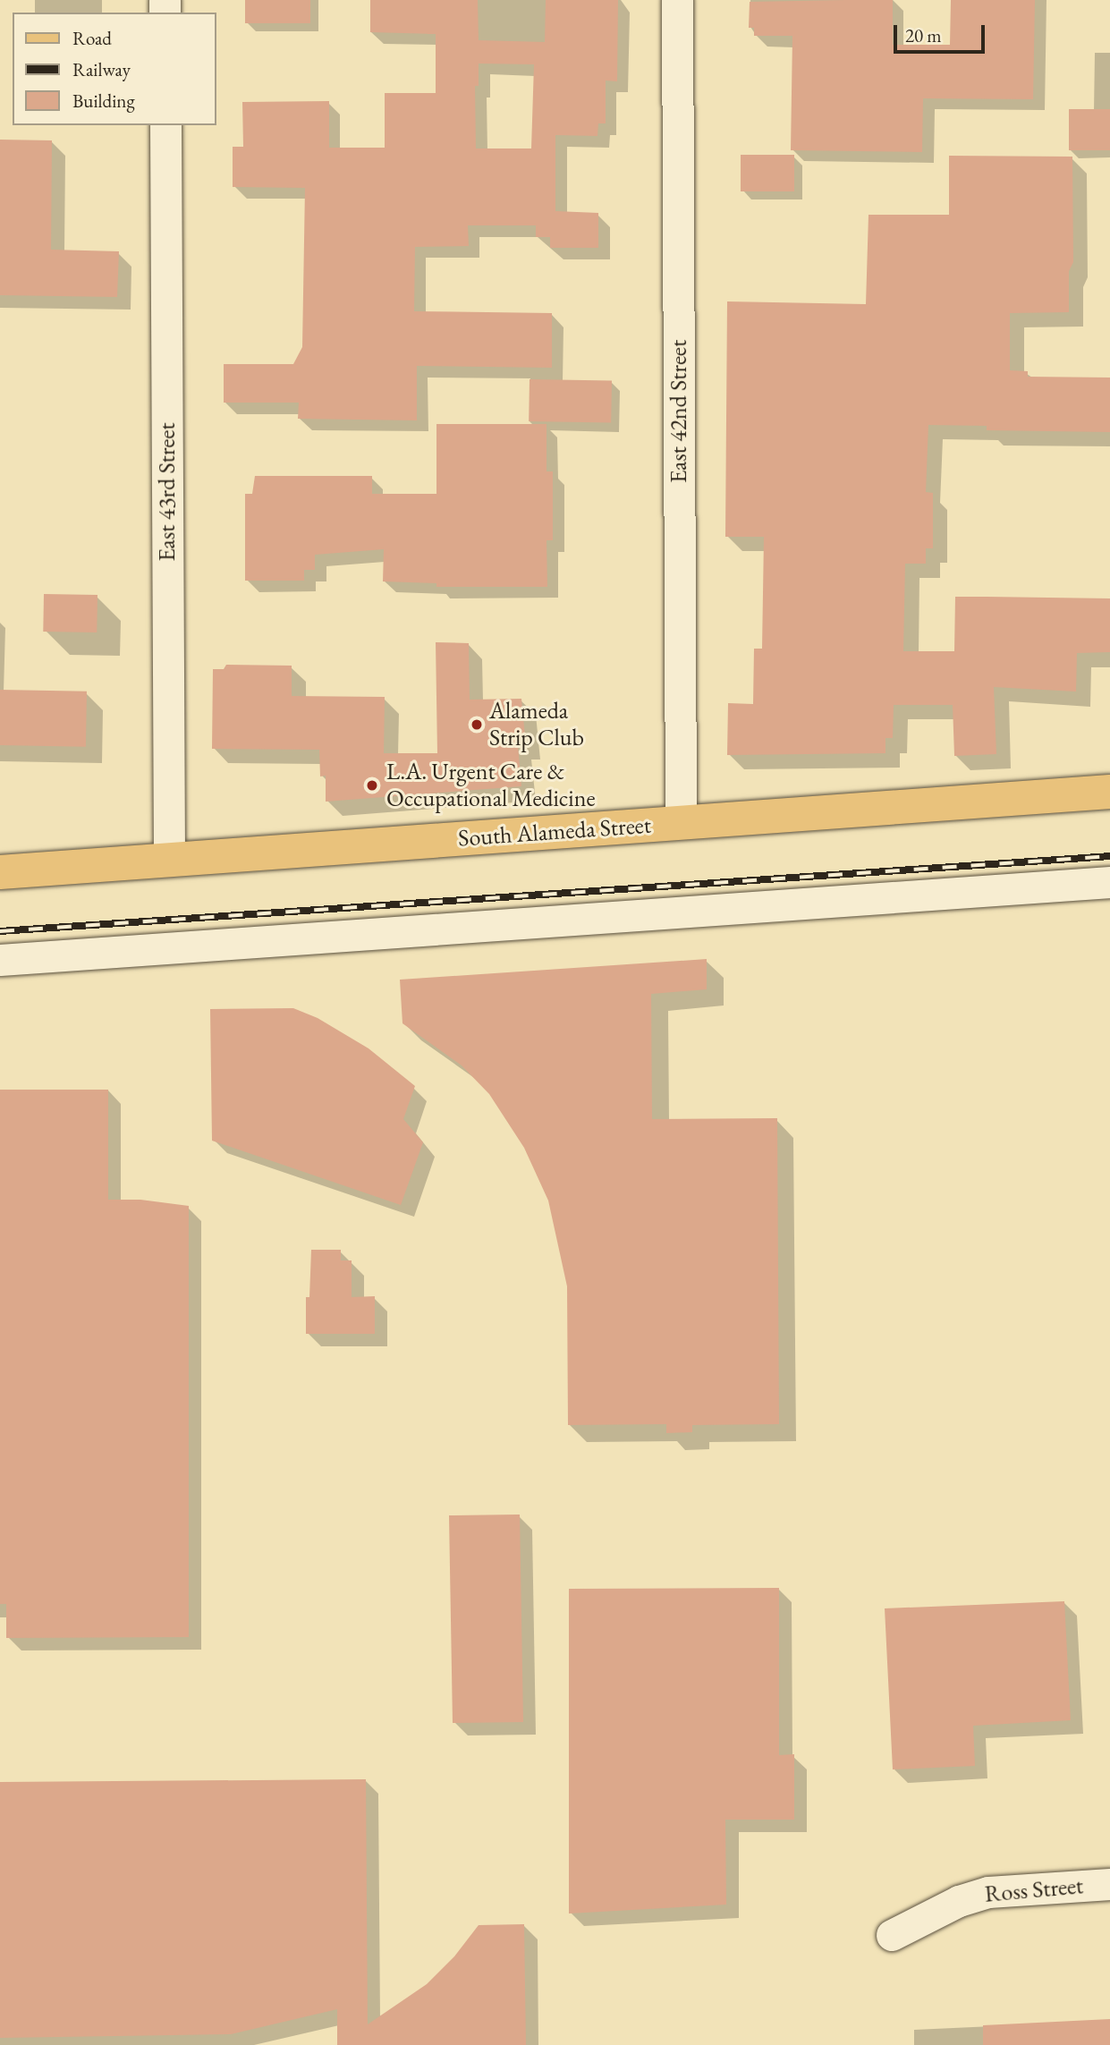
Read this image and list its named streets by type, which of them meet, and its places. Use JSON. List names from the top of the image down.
{
  "streets": {
    "main road": ["South Alameda Street"],
    "street": ["East 42nd Street", "East 43rd Street", "Ross Street"]
  },
  "crossings": [
    ["East 42nd Street", "South Alameda Street"],
    ["East 43rd Street", "South Alameda Street"]
  ],
  "places": ["Alameda Strip Club", "L.A. Urgent Care & Occupational Medicine"],
  "legend": ["Road", "Railway", "Building"],
  "scale_bar": "20 m"
}
